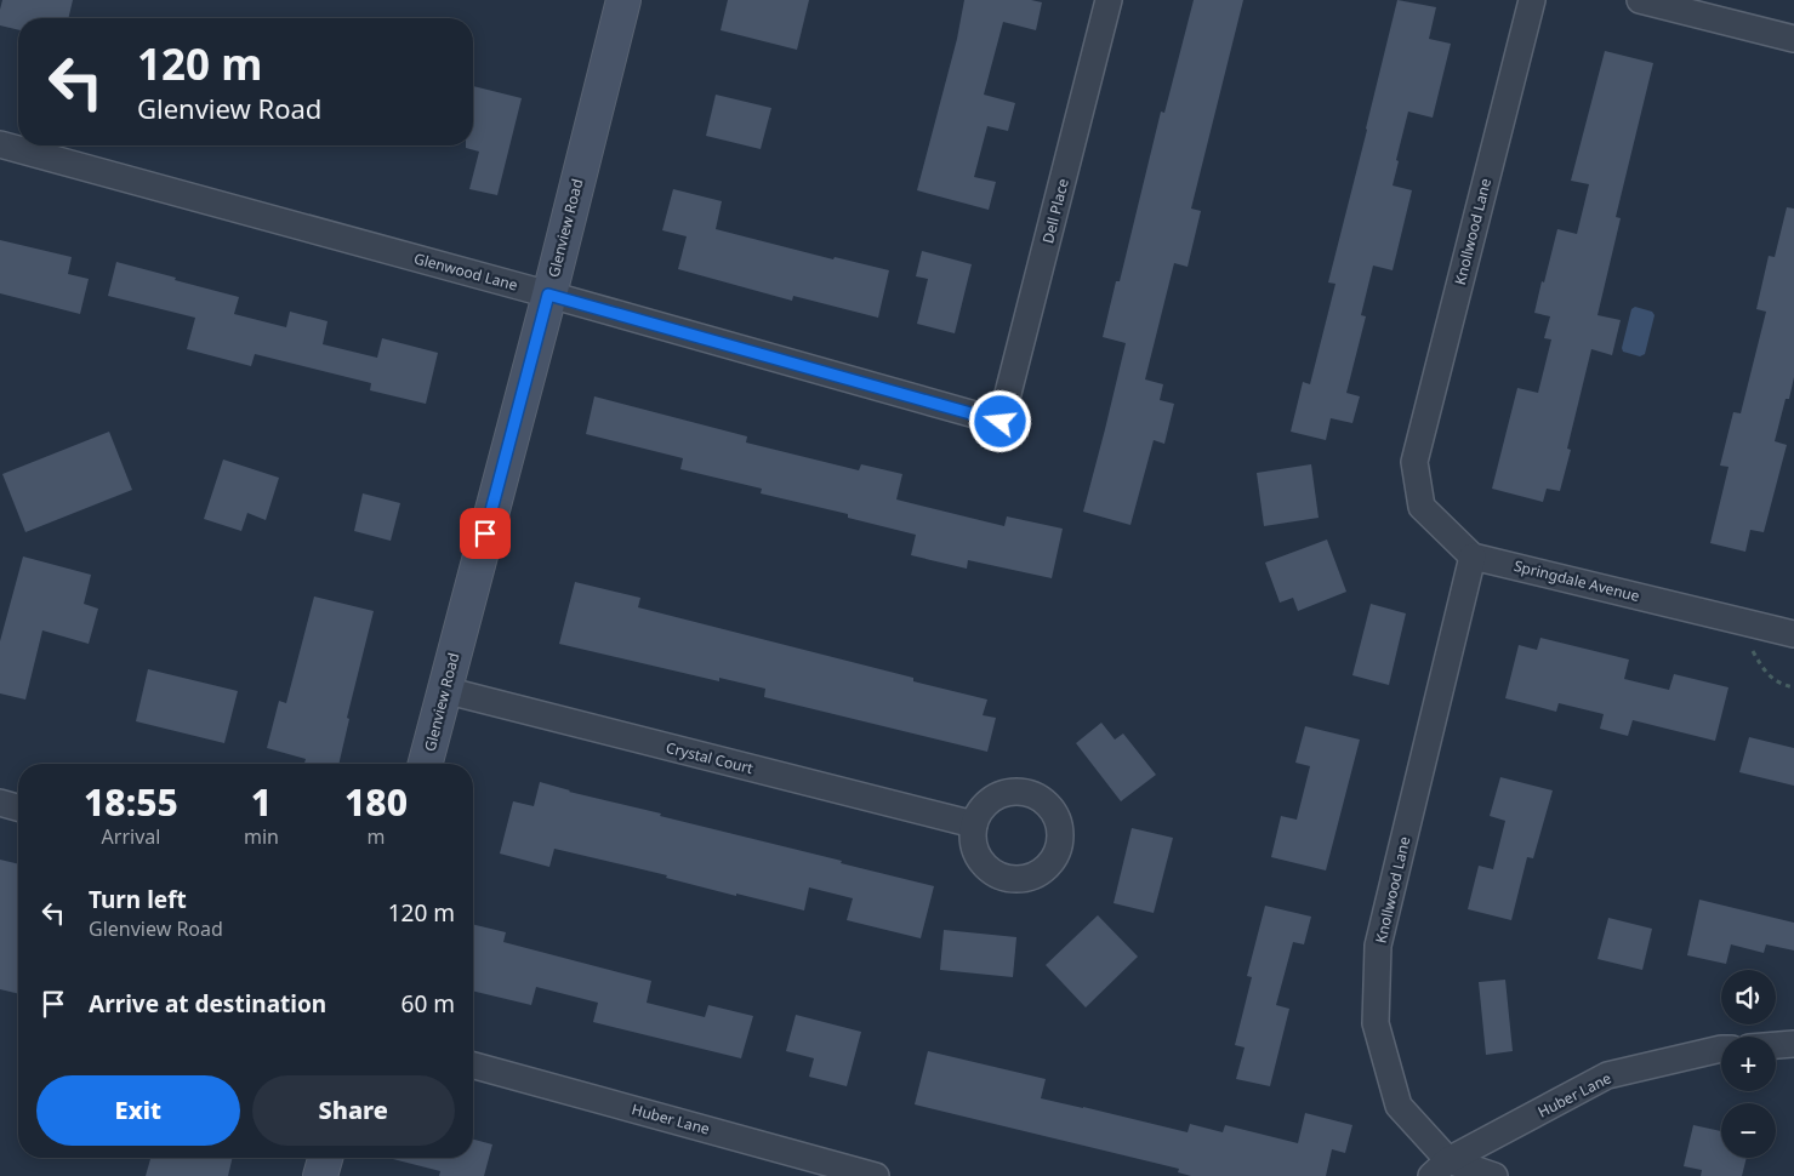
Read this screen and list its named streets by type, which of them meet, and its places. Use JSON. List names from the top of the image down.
{
  "streets": {
    "main road": ["Glenview Road"],
    "street": [
      "Dell Place",
      "Knollwood Lane",
      "Glenwood Lane",
      "Springdale Avenue",
      "Crystal Court",
      "Huber Lane"
    ]
  },
  "crossings": [
    ["Dell Place", "Glenwood Lane"],
    ["Glenview Road", "Glenwood Lane"],
    ["Glenview Road", "Crystal Court"],
    ["Knollwood Lane", "Springdale Avenue"],
    ["Knollwood Lane", "Huber Lane"]
  ],
  "page": {
    "turn": ["120 m", "Glenview Road"],
    "eta": [
      "18:55",
      "Arrival",
      "1",
      "min",
      "180",
      "m"
    ],
    "list": [
      {
        "name": "Turn left",
        "note": "Glenview Road",
        "value": "120 m"
      },
      {
        "name": "Arrive at destination",
        "value": "60 m"
      }
    ],
    "map_buttons": ["+", "−"],
    "buttons": ["Exit", "Share"]
  }
}
